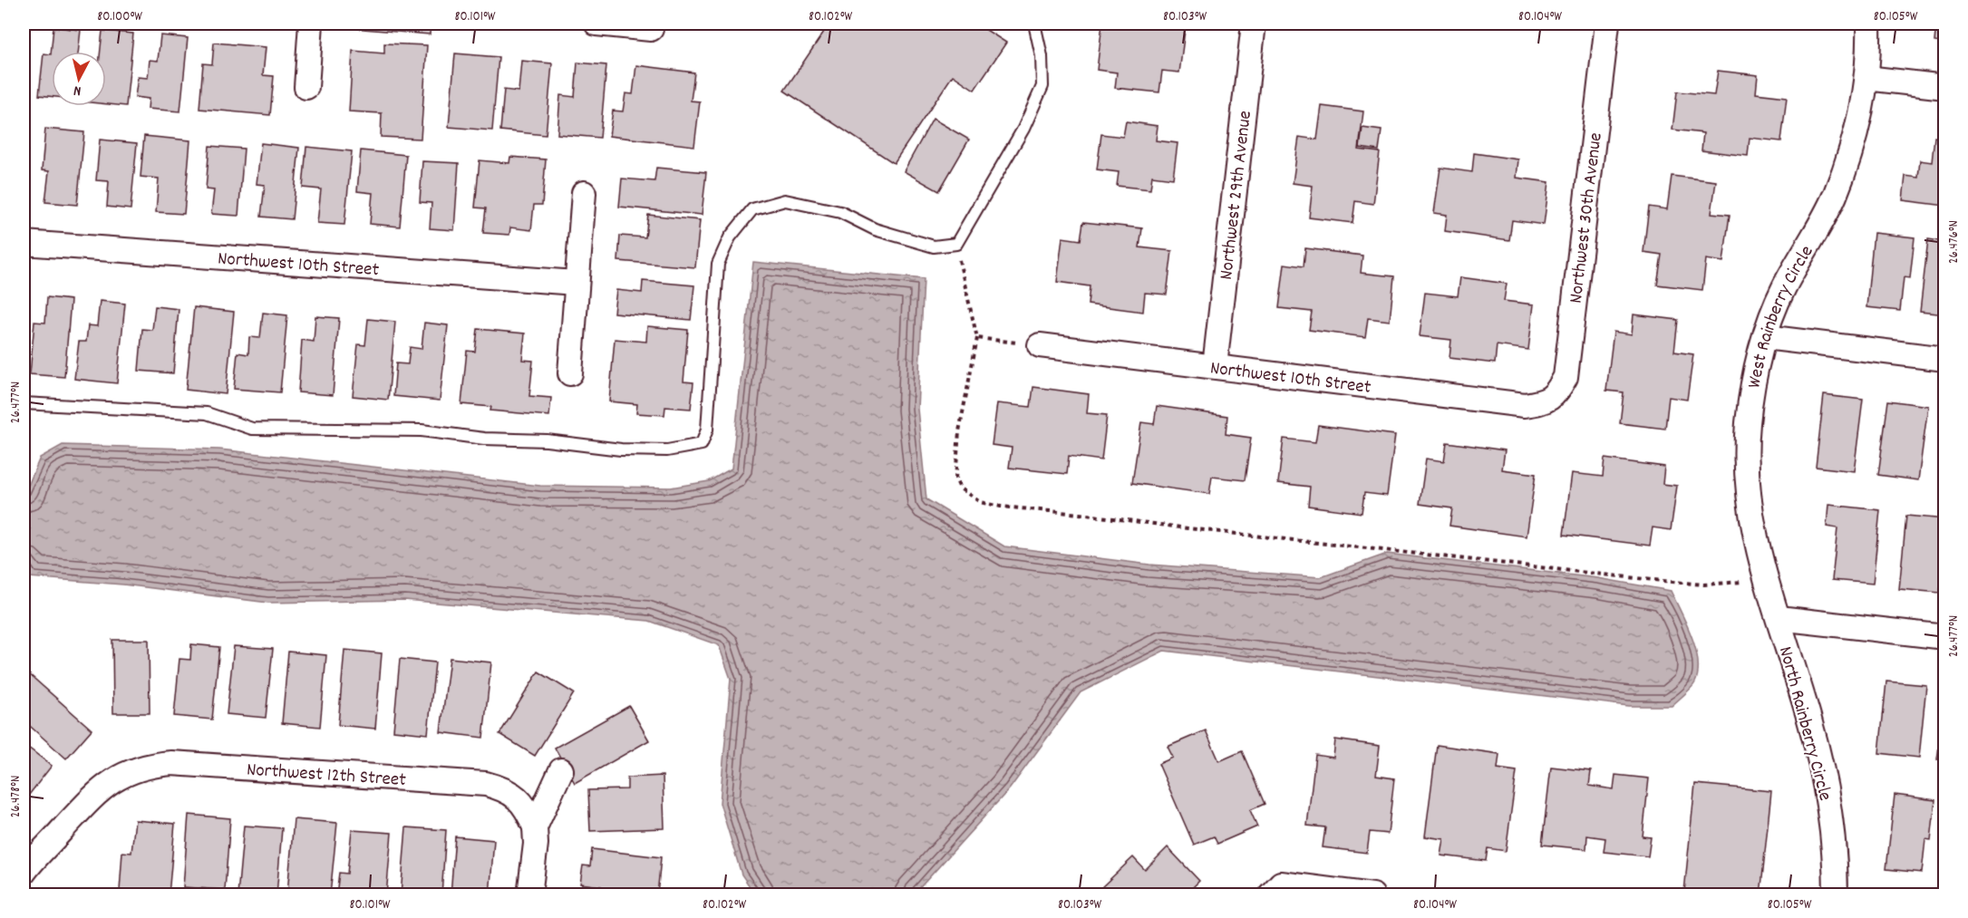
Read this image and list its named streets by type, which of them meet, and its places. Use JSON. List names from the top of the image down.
{
  "streets": {
    "street": [
      "Northwest 29th Avenue",
      "Northwest 30th Avenue",
      "Northwest 10th Street",
      "West Rainberry Circle",
      "North Rainberry Circle",
      "Northwest 12th Street"
    ]
  },
  "crossings": [
    ["Northwest 29th Avenue", "Northwest 10th Street"],
    ["Northwest 30th Avenue", "Northwest 10th Street"],
    ["West Rainberry Circle", "North Rainberry Circle"]
  ],
  "north": "bottom",
  "coordinates": [
    "80.100°W",
    "80.101°W",
    "80.102°W",
    "80.103°W",
    "80.104°W",
    "80.105°W",
    "26.476°N",
    "26.477°N",
    "26.478°N"
  ]
}
